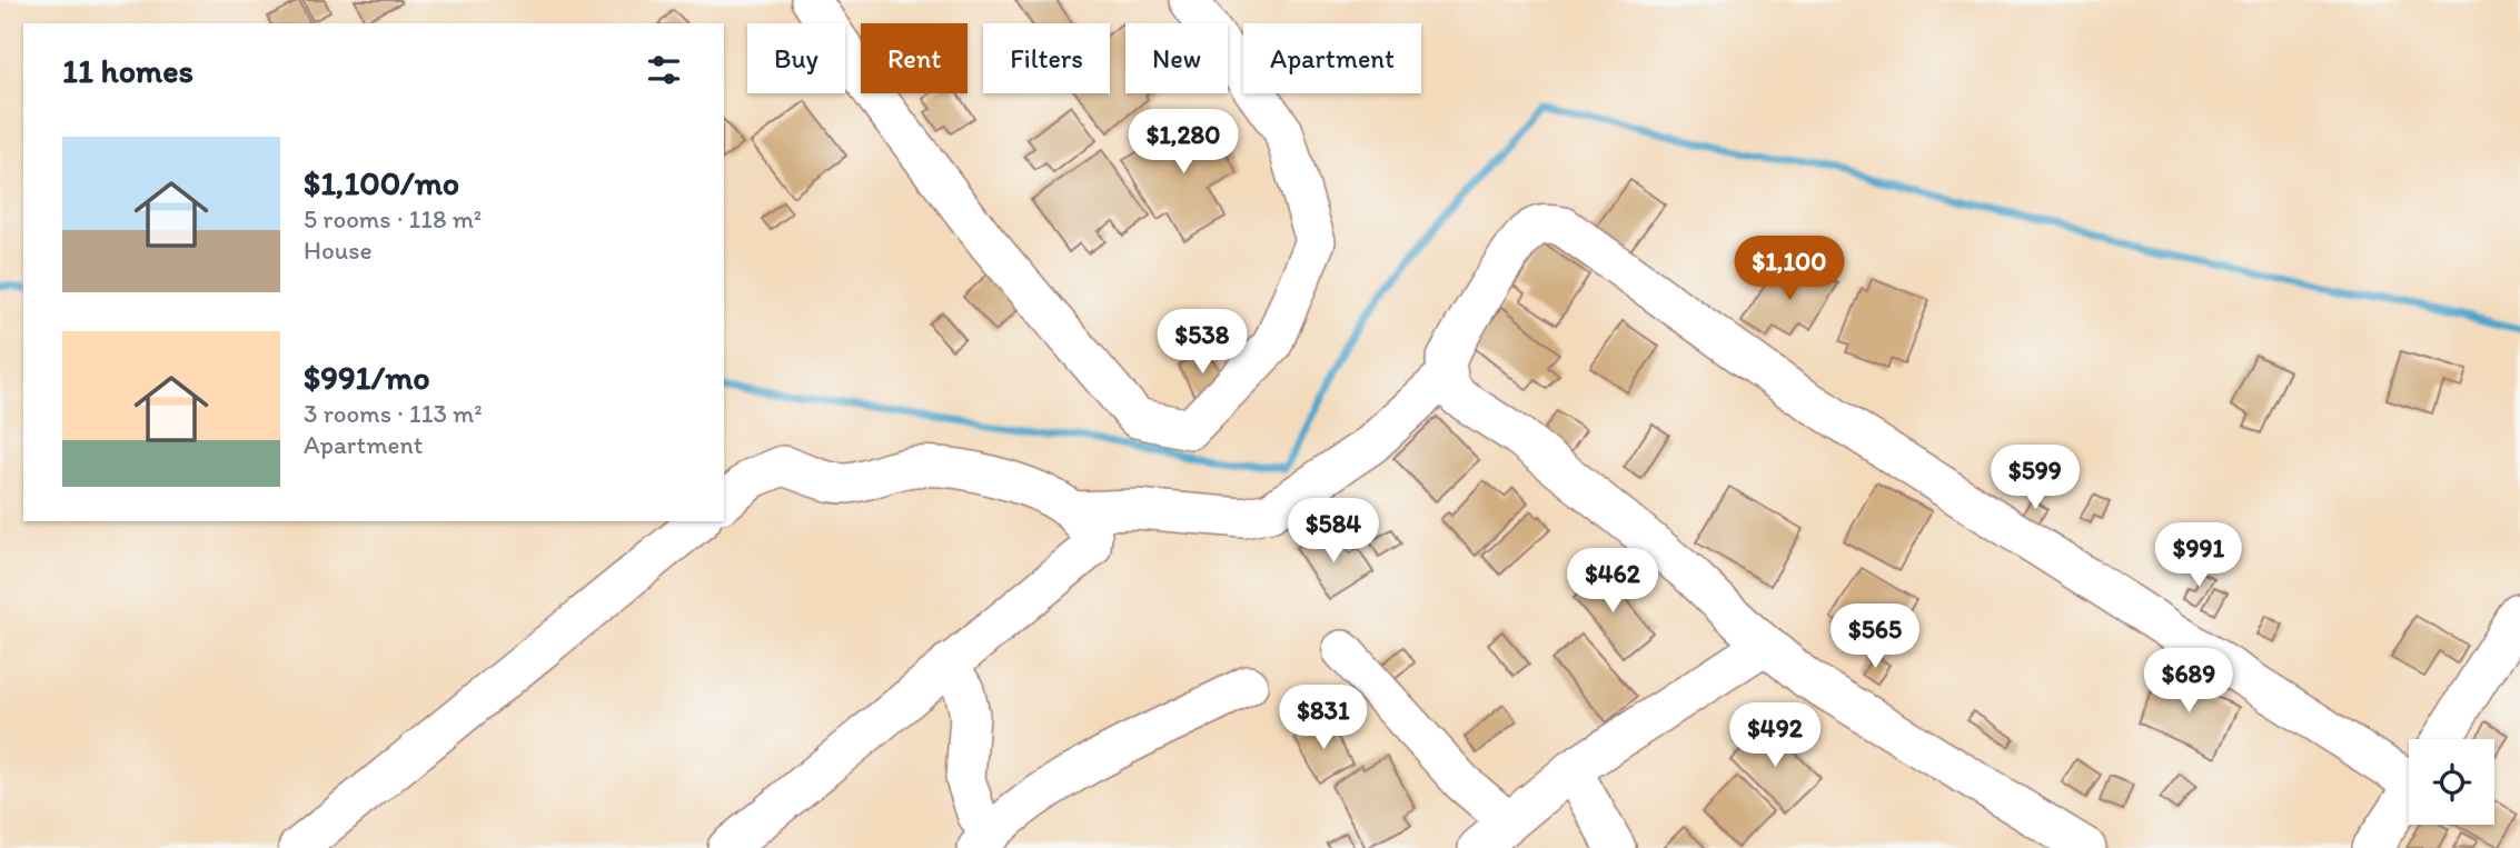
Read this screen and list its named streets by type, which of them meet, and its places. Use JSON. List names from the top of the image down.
{
  "page": {
    "chip": [
      "Buy",
      "Rent",
      "Filters",
      "New",
      "Apartment"
    ],
    "heading": "11 homes",
    "price": [
      "$1,280",
      "$1,100",
      "$538",
      "$599",
      "$584",
      "$991",
      "$462",
      "$565",
      "$689",
      "$831",
      "$492"
    ],
    "list": [
      {
        "name": "$1,100/mo",
        "note": "5 rooms · 118 m² · House"
      },
      {
        "name": "$991/mo",
        "note": "3 rooms · 113 m² · Apartment"
      }
    ]
  }
}
